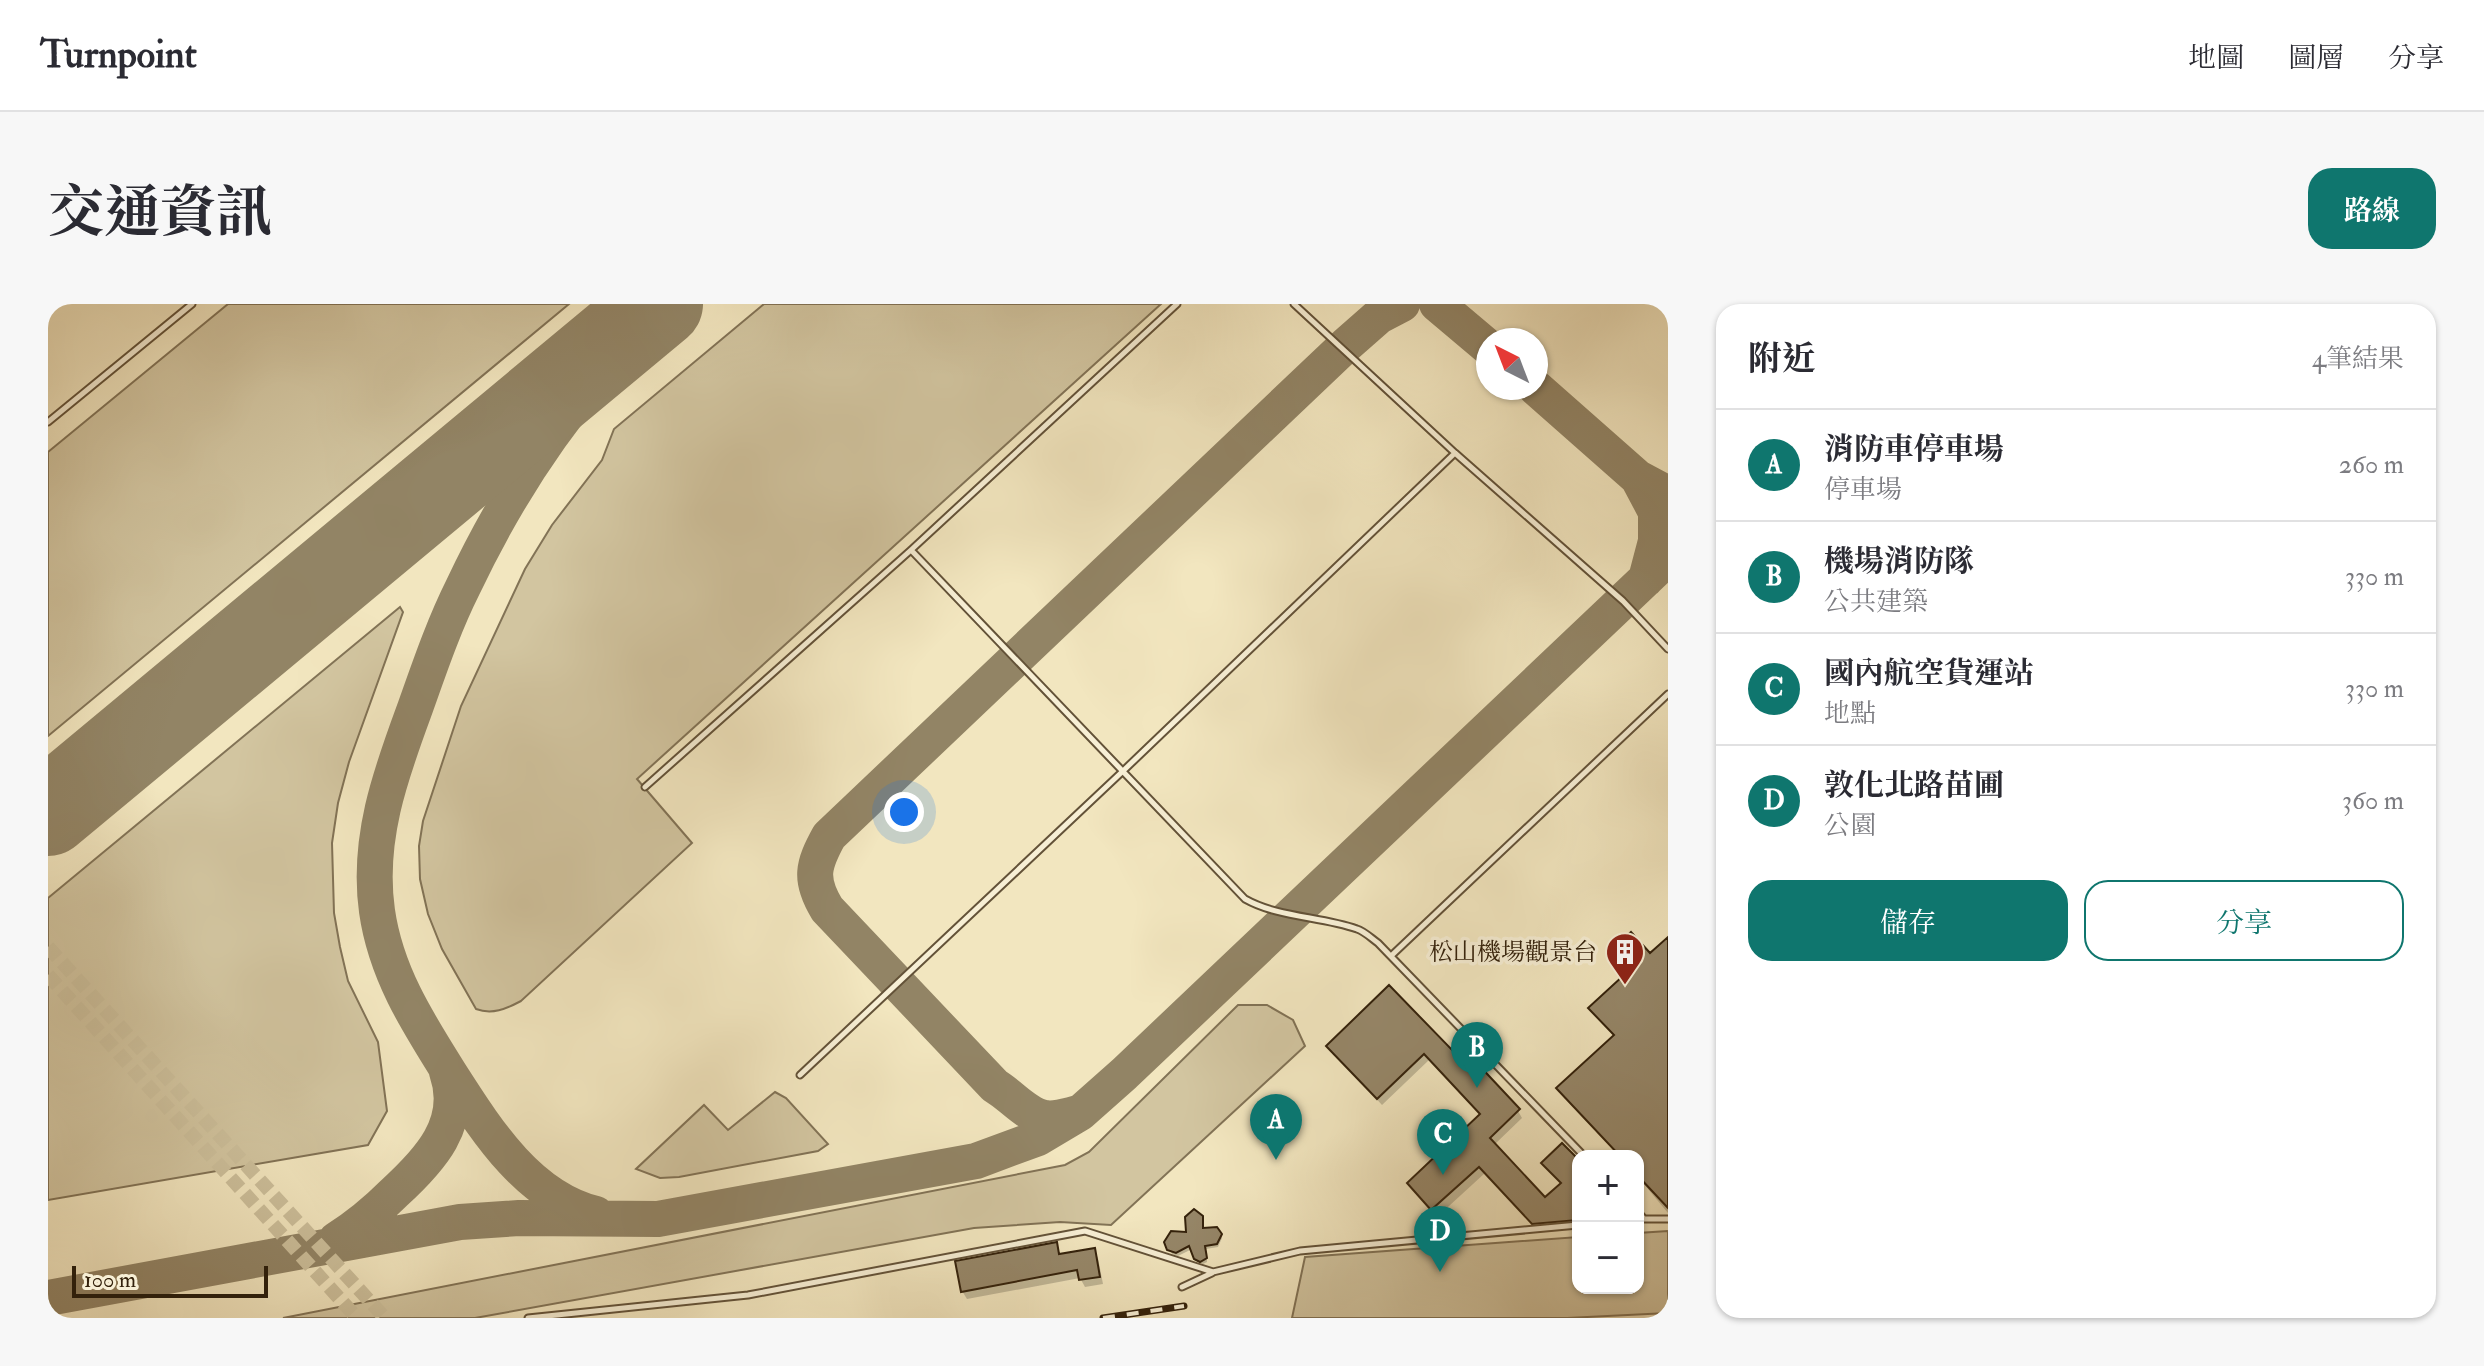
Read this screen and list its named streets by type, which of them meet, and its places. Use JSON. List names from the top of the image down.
{
  "places": {
    "building": ["松山機場觀景台"]
  },
  "scale_bar": "100 m",
  "north": "top left",
  "page": {
    "header": "Turnpoint",
    "nav": ["地圖", "圖層", "分享"],
    "title": "交通資訊",
    "buttons": [
      "路線",
      ["儲存", "分享"]
    ],
    "heading": ["附近", "4筆結果"],
    "list": [
      {
        "mark": "A",
        "name": "消防車停車場",
        "note": "停車場",
        "value": "260 m"
      },
      {
        "mark": "B",
        "name": "機場消防隊",
        "note": "公共建築",
        "value": "330 m"
      },
      {
        "mark": "C",
        "name": "國內航空貨運站",
        "note": "地點",
        "value": "330 m"
      },
      {
        "mark": "D",
        "name": "敦化北路苗圃",
        "note": "公園",
        "value": "360 m"
      }
    ],
    "pins": [
      "B",
      "A",
      "C",
      "D"
    ],
    "map_buttons": ["+", "−"],
    "scale": "100 m"
  }
}
